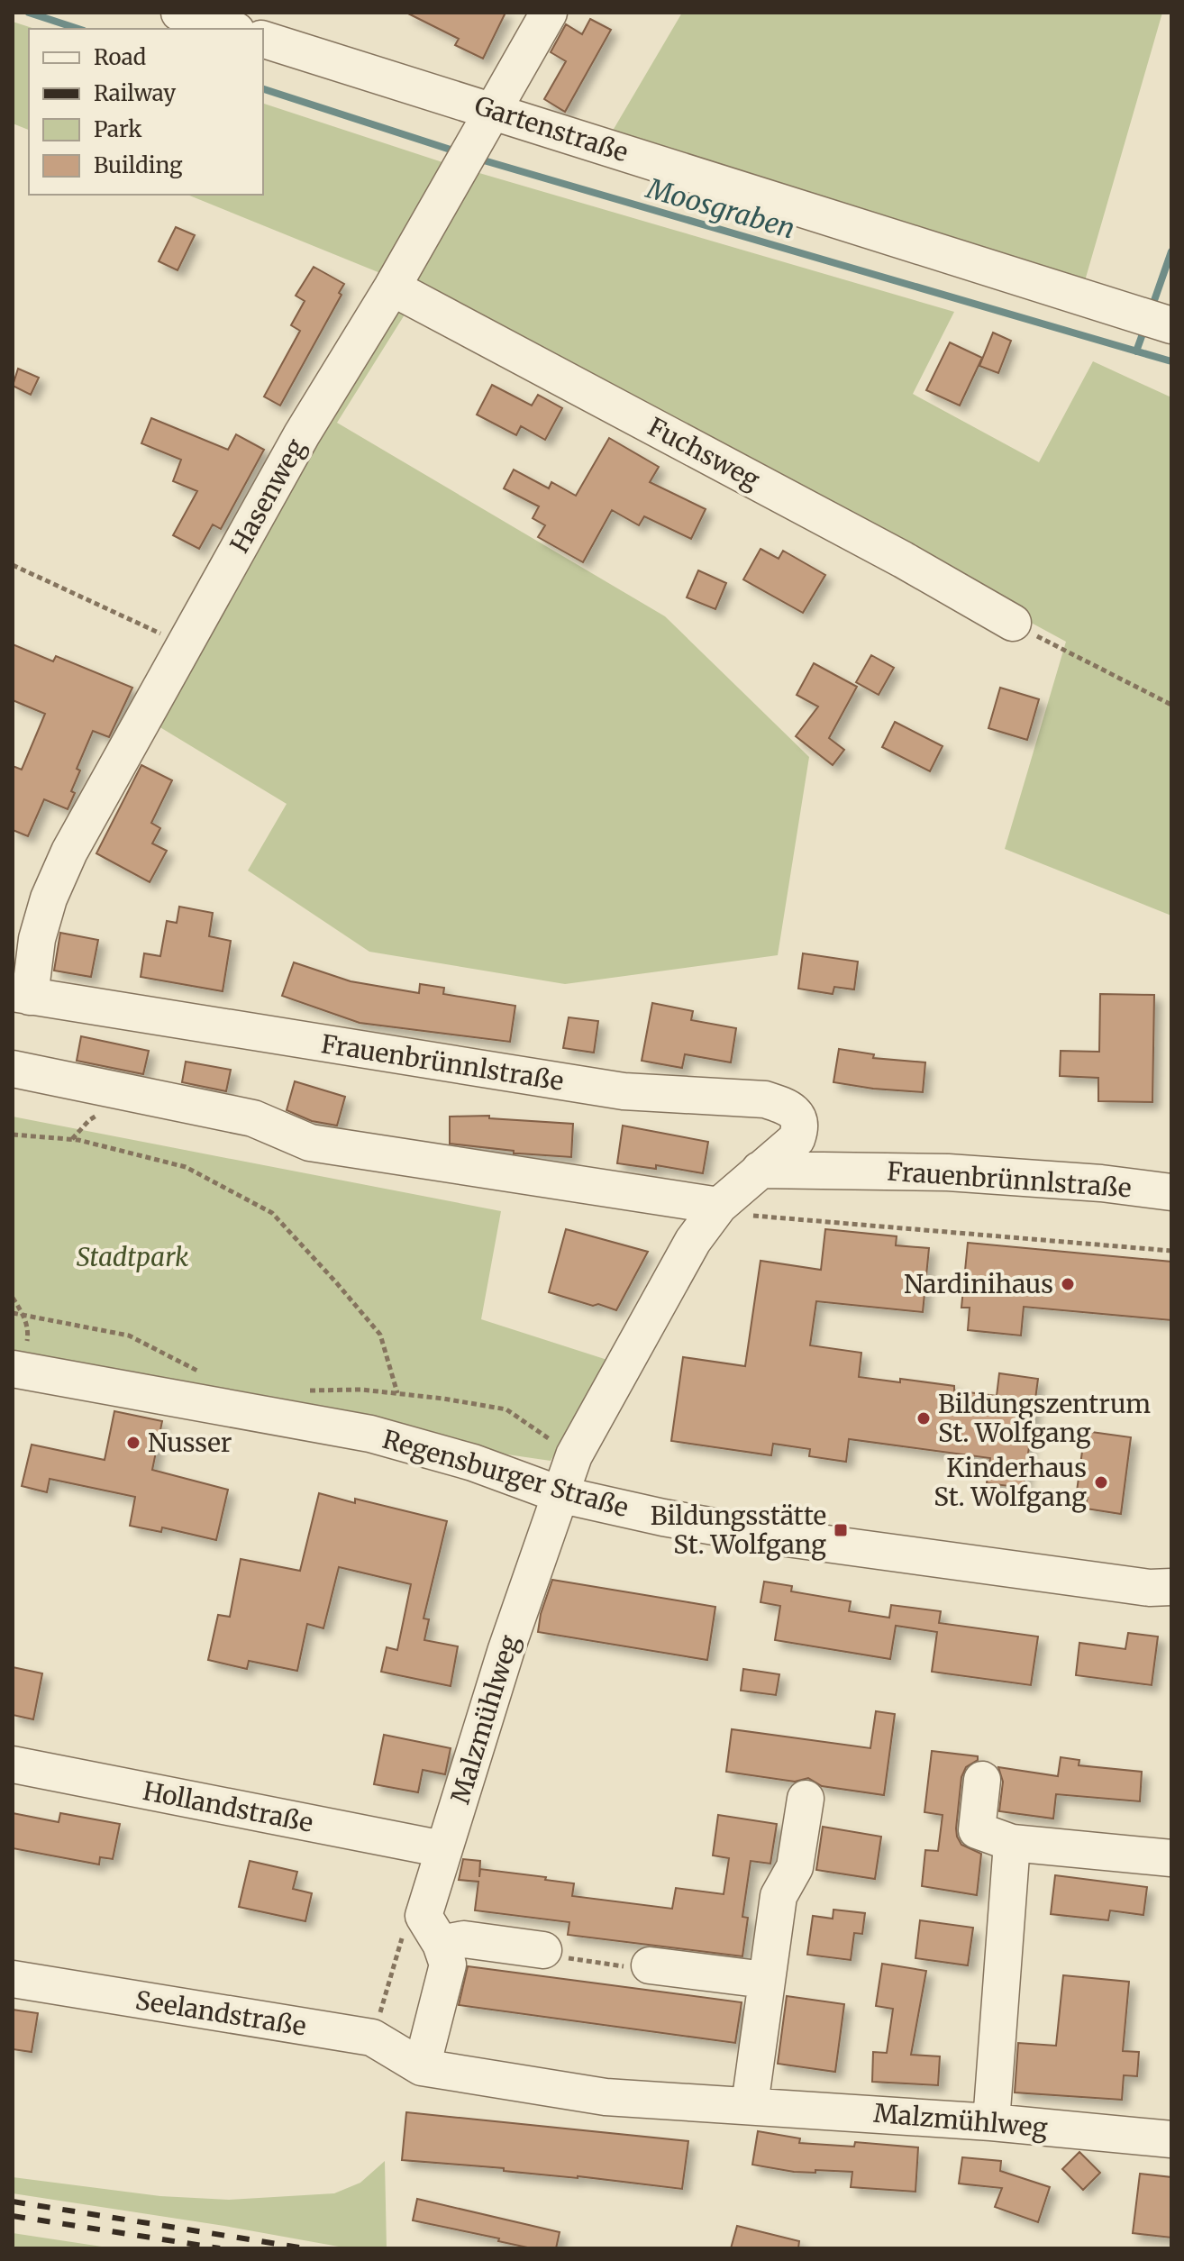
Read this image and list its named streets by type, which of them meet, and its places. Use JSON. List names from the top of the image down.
{
  "streets": {
    "street": [
      "Gartenstraße",
      "Fuchsweg",
      "Hasenweg",
      "Frauenbrünnlstraße",
      "Regensburger Straße",
      "Malzmühlweg",
      "Hollandstraße",
      "Seelandstraße"
    ]
  },
  "crossings": [
    ["Gartenstraße", "Hasenweg"],
    ["Fuchsweg", "Hasenweg"],
    ["Hasenweg", "Frauenbrünnlstraße"],
    ["Frauenbrünnlstraße", "Regensburger Straße"],
    ["Frauenbrünnlstraße", "Malzmühlweg"],
    ["Regensburger Straße", "Malzmühlweg"],
    ["Malzmühlweg", "Hollandstraße"],
    ["Malzmühlweg", "Seelandstraße"]
  ],
  "water": ["Moosgraben"],
  "parks": ["Stadtpark"],
  "places": {
    "other": [
      "Nardinihaus",
      "Bildungszentrum St. Wolfgang",
      "Nusser",
      "Kinderhaus St. Wolfgang"
    ],
    "transit": ["Bildungsstätte St. Wolfgang"]
  },
  "legend": [
    "Road",
    "Railway",
    "Park",
    "Building"
  ]
}
